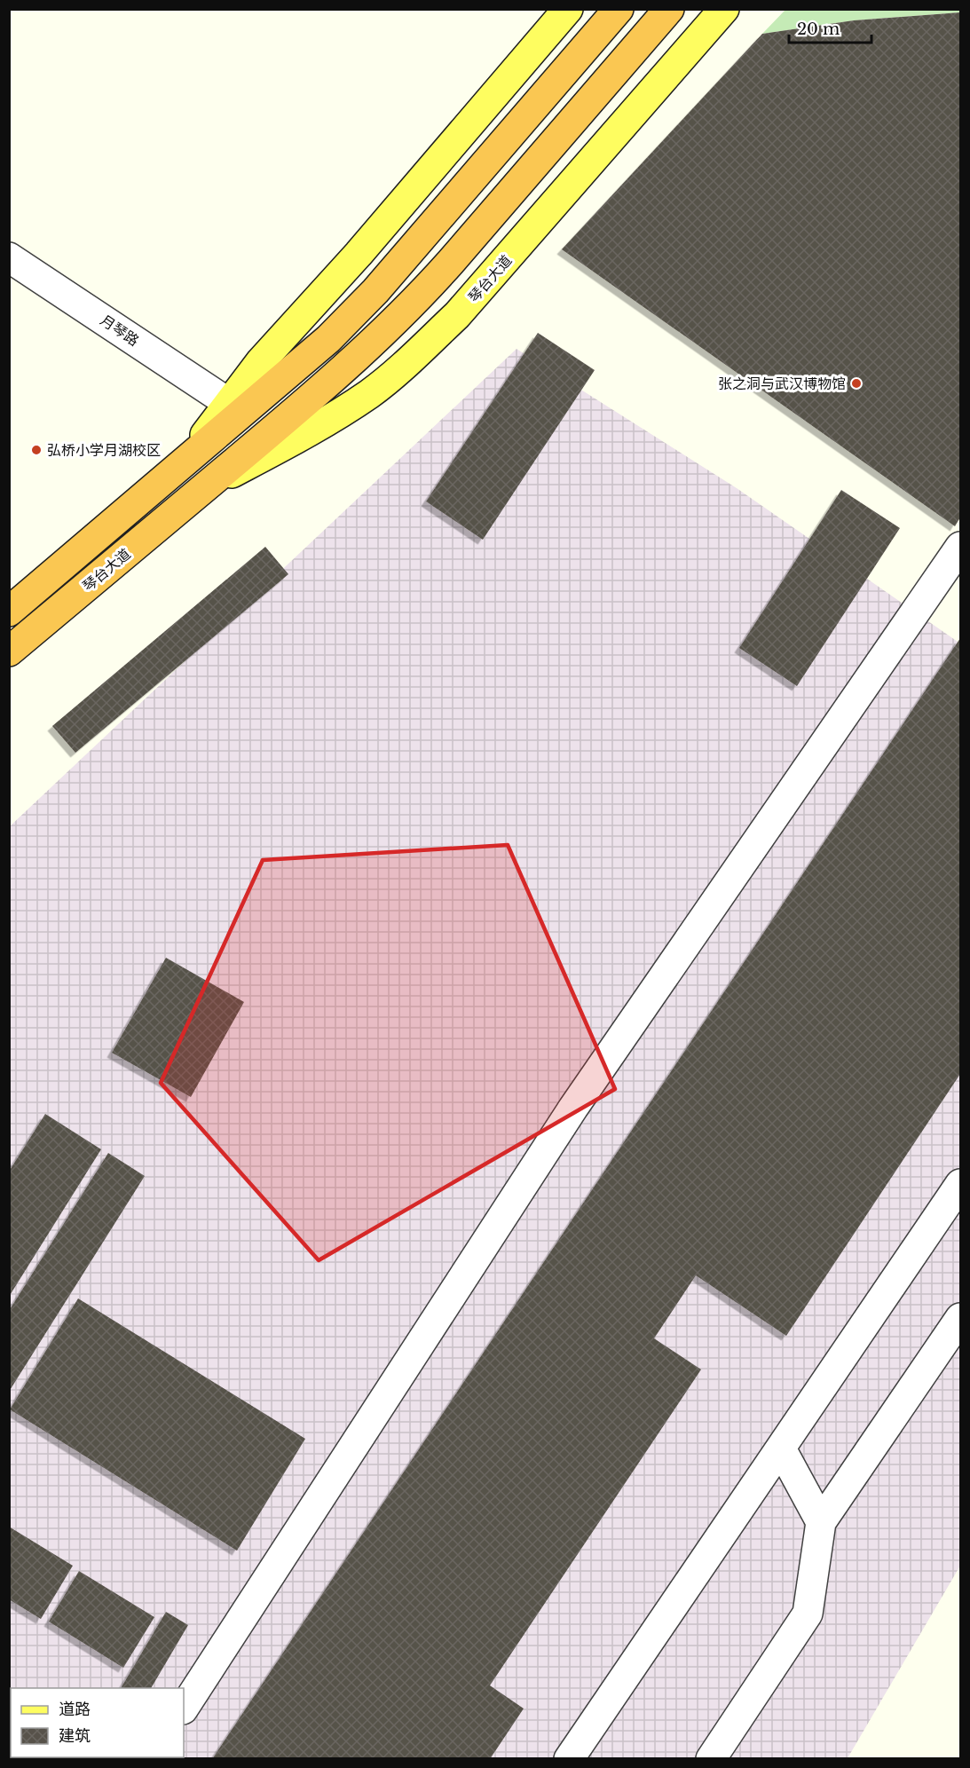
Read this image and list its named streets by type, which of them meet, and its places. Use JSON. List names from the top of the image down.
{
  "streets": {
    "highway": ["琴台大道"],
    "street": ["月琴路"]
  },
  "places": ["张之洞与武汉博物馆", "弘桥小学月湖校区"],
  "legend": ["道路", "建筑"],
  "scale_bar": "20 m"
}
